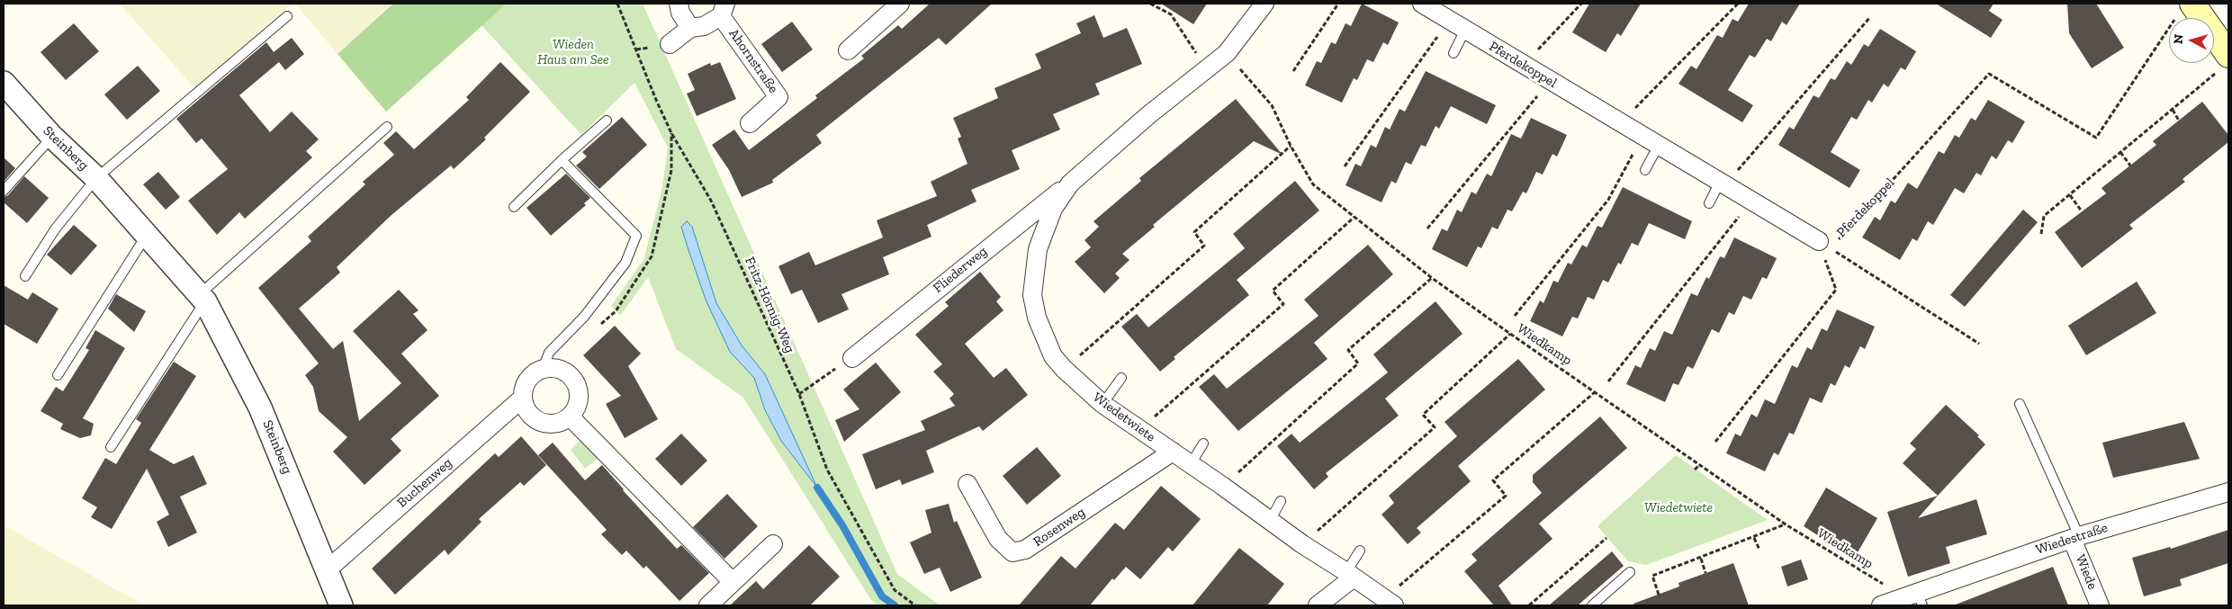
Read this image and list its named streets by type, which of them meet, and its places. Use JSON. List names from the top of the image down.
{
  "streets": {
    "street": [
      "Ahornstraße",
      "Pferdekoppel",
      "Steinberg",
      "Fliederweg",
      "Wiedetwiete",
      "Buchenweg",
      "Rosenweg",
      "Wiedestraße",
      "Wiede"
    ],
    "path": ["Fritz-Hörnig-Weg", "Wiedkamp"]
  },
  "crossings": [
    ["Steinberg", "Buchenweg"],
    ["Fliederweg", "Wiedetwiete"],
    ["Wiedkamp", "Wiedetwiete"],
    ["Wiedkamp", "Wiedestraße"],
    ["Wiedetwiete", "Rosenweg"],
    ["Wiedestraße", "Wiede"]
  ],
  "parks": ["Wieden Haus am See", "Wiedetwiete"],
  "north": "left"
}
